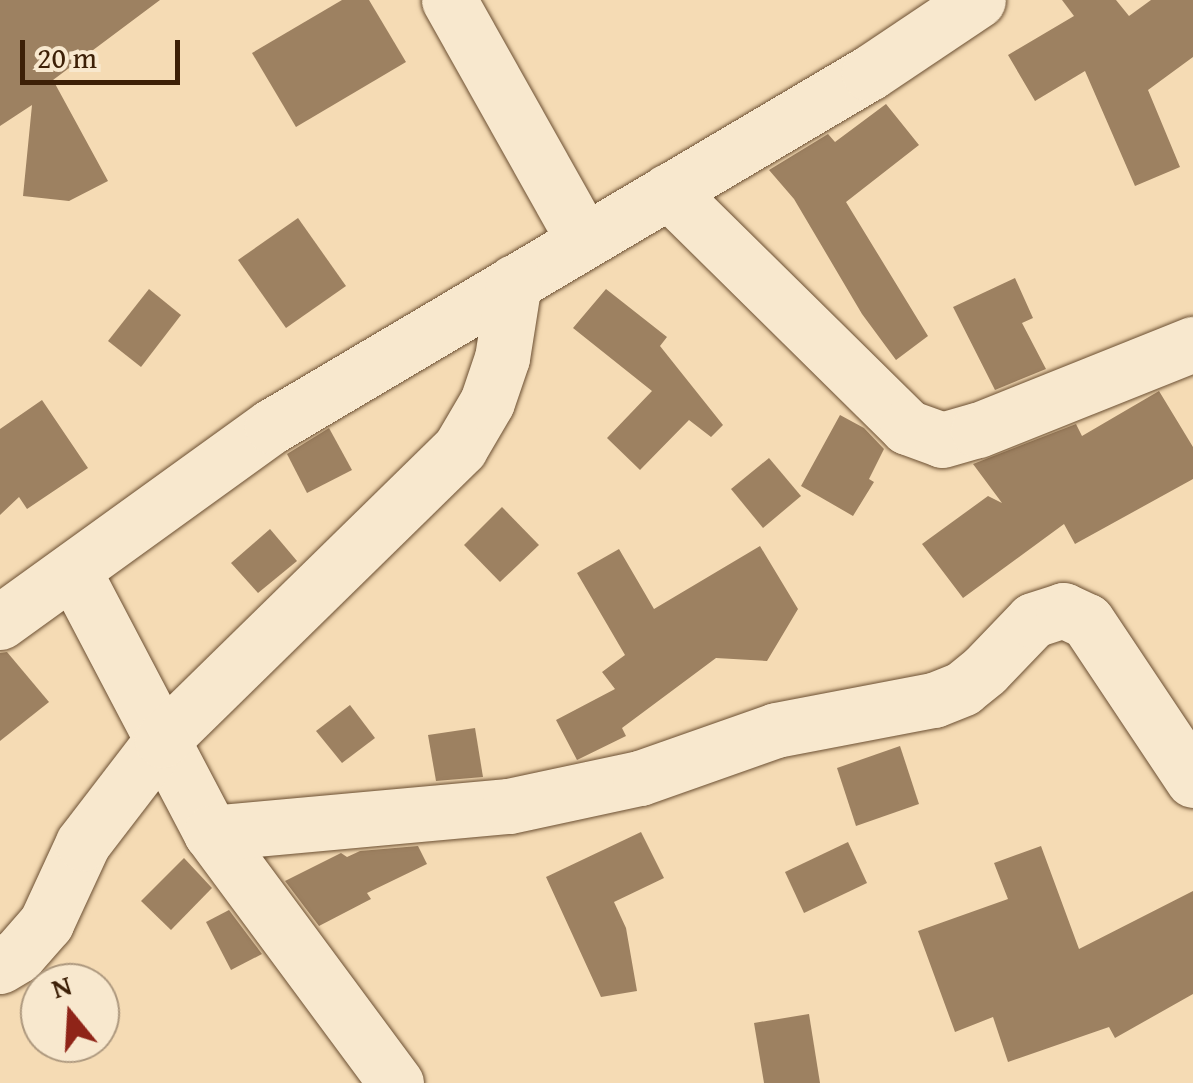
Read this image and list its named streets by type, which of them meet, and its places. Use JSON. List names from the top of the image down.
{
  "scale_bar": "20 m",
  "north": "top"
}
